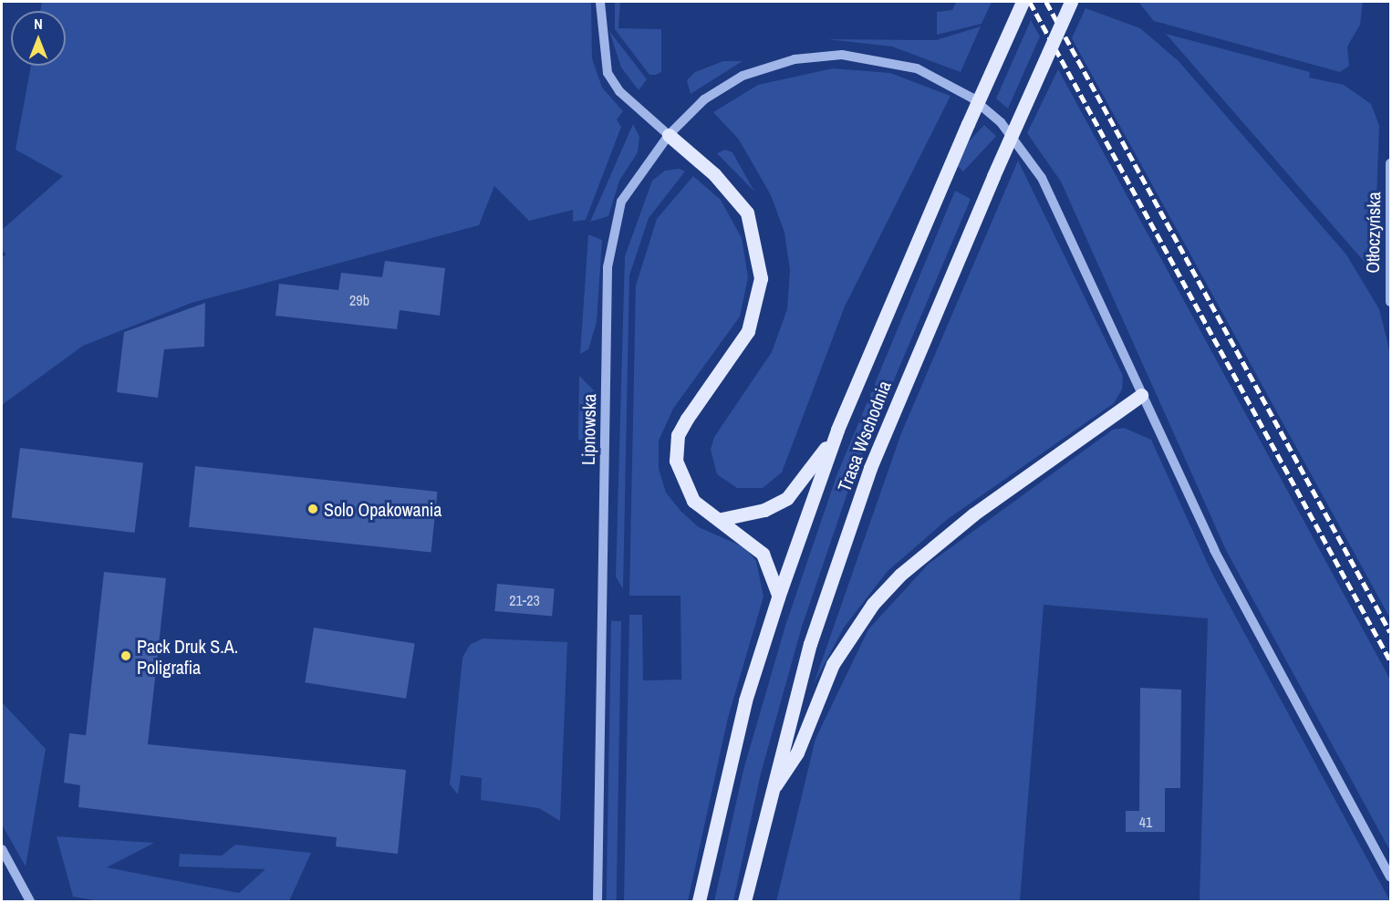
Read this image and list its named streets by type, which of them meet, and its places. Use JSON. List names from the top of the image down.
{
  "streets": {
    "main road": ["Trasa Wschodnia"],
    "street": ["Otłoczyńska", "Lipnowska"]
  },
  "places": ["Solo Opakowania", "Pack Druk S.A. Poligrafia"],
  "house_numbers": ["29b", "21-23", "41"],
  "north": "top"
}
